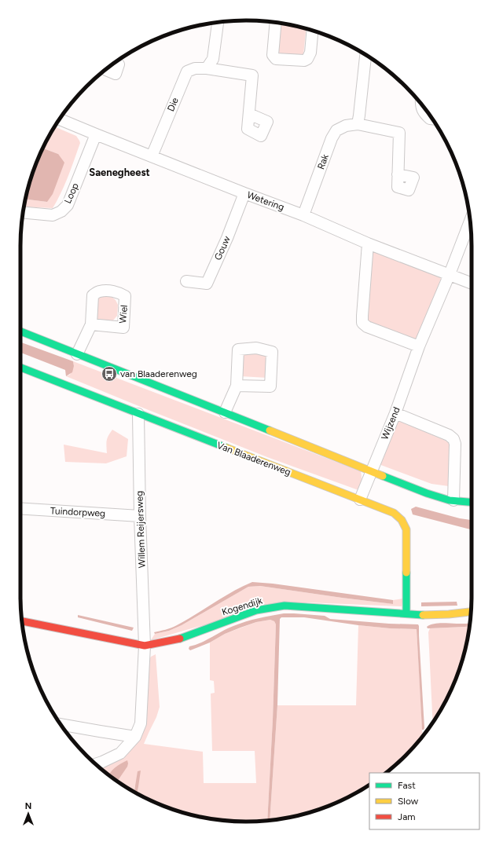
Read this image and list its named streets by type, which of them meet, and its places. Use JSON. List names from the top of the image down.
{
  "streets": {
    "street": [
      "Die",
      "Rak",
      "Loop",
      "Wetering",
      "Gouw",
      "Wijzend",
      "Van Blaaderenweg",
      "Tuindorpweg",
      "Willem Reijersweg",
      "Kogendijk"
    ]
  },
  "crossings": [
    ["Die", "Wetering"],
    ["Rak", "Wetering"],
    ["Loop", "Wetering"],
    ["Wetering", "Gouw"],
    ["Wetering", "Wijzend"],
    ["Wijzend", "Van Blaaderenweg"],
    ["Van Blaaderenweg", "Willem Reijersweg"],
    ["Van Blaaderenweg", "Kogendijk"],
    ["Tuindorpweg", "Willem Reijersweg"],
    ["Willem Reijersweg", "Kogendijk"]
  ],
  "districts": ["Saenegheest"],
  "places": {
    "bus stop": ["van Blaaderenweg"]
  },
  "legend": ["Fast", "Slow", "Jam"],
  "north": "top"
}
